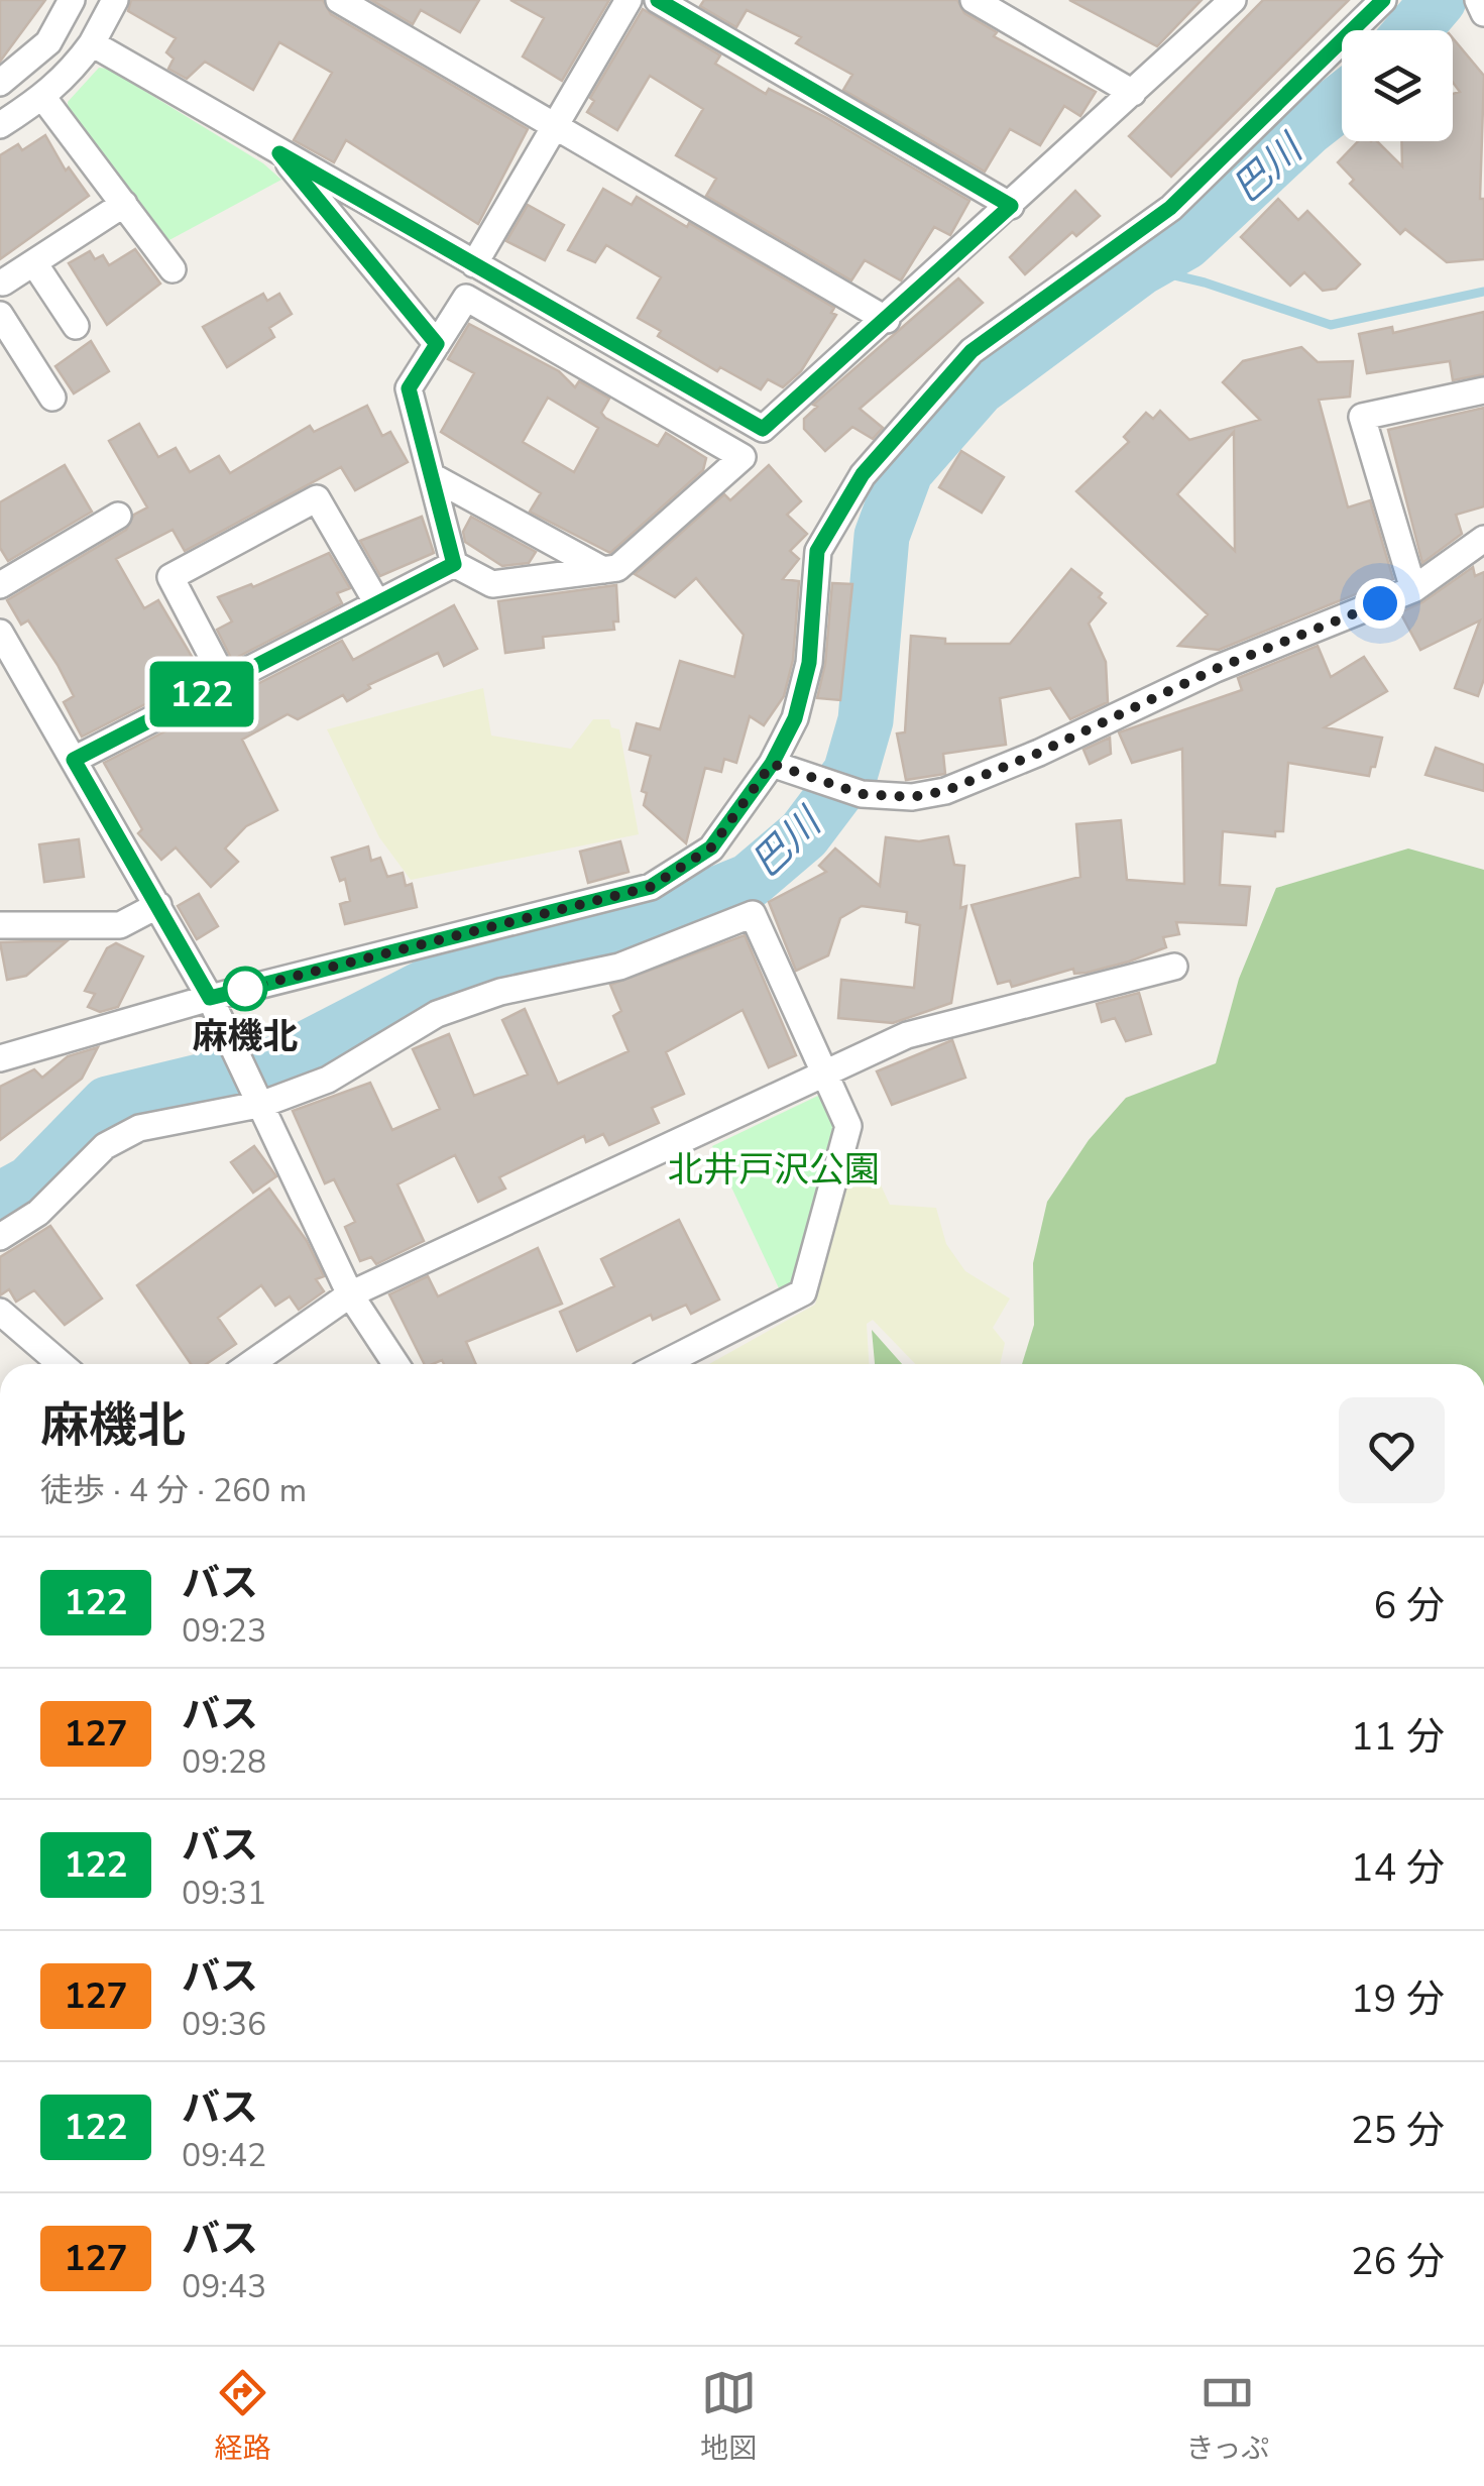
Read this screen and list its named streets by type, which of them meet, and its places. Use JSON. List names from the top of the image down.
{
  "water": ["巴川"],
  "parks": ["北井戸沢公園"],
  "places": ["麻機北"],
  "lines": ["bus line 122"],
  "page": {
    "on_map": "122",
    "heading": ["麻機北", "徒歩 · 4 分 · 260 m"],
    "list": [
      {
        "mark": "122",
        "name": "バス",
        "note": "09:23",
        "value": "6 分"
      },
      {
        "mark": "127",
        "name": "バス",
        "note": "09:28",
        "value": "11 分"
      },
      {
        "mark": "122",
        "name": "バス",
        "note": "09:31",
        "value": "14 分"
      },
      {
        "mark": "127",
        "name": "バス",
        "note": "09:36",
        "value": "19 分"
      },
      {
        "mark": "122",
        "name": "バス",
        "note": "09:42",
        "value": "25 分"
      },
      {
        "mark": "127",
        "name": "バス",
        "note": "09:43",
        "value": "26 分"
      }
    ],
    "tabs": ["経路", "地図", "きっぷ"]
  }
}
